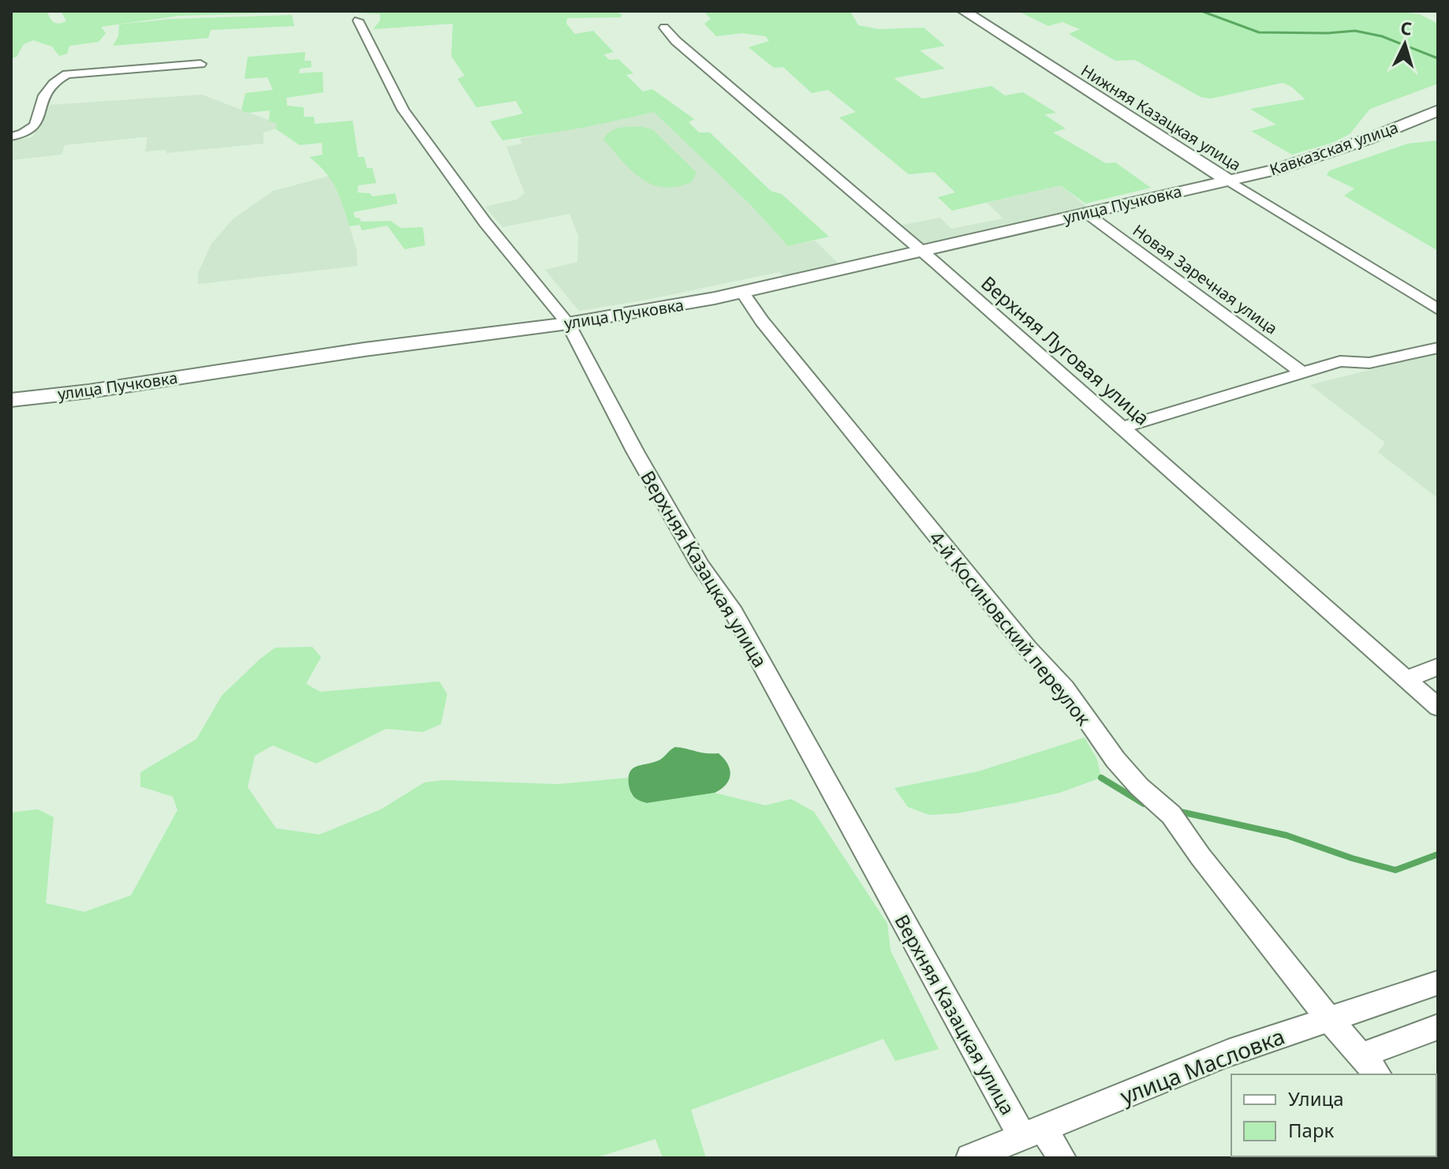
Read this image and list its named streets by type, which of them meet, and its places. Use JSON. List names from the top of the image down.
{
  "streets": {
    "main road": ["Нижняя Казацкая улица", "Кавказская улица", "улица Пучковка"],
    "street": [
      "Новая Заречная улица",
      "Верхняя Луговая улица",
      "Верхняя Казацкая улица",
      "4-й Косиновский переулок",
      "улица Масловка"
    ]
  },
  "crossings": [
    ["Нижняя Казацкая улица", "Кавказская улица"],
    ["Нижняя Казацкая улица", "улица Пучковка"],
    ["Кавказская улица", "улица Пучковка"],
    ["улица Пучковка", "Новая Заречная улица"],
    ["улица Пучковка", "Верхняя Луговая улица"],
    ["улица Пучковка", "Верхняя Казацкая улица"],
    ["улица Пучковка", "4-й Косиновский переулок"],
    ["Верхняя Казацкая улица", "улица Масловка"],
    ["4-й Косиновский переулок", "улица Масловка"]
  ],
  "legend": ["Улица", "Парк"],
  "north": "top"
}
